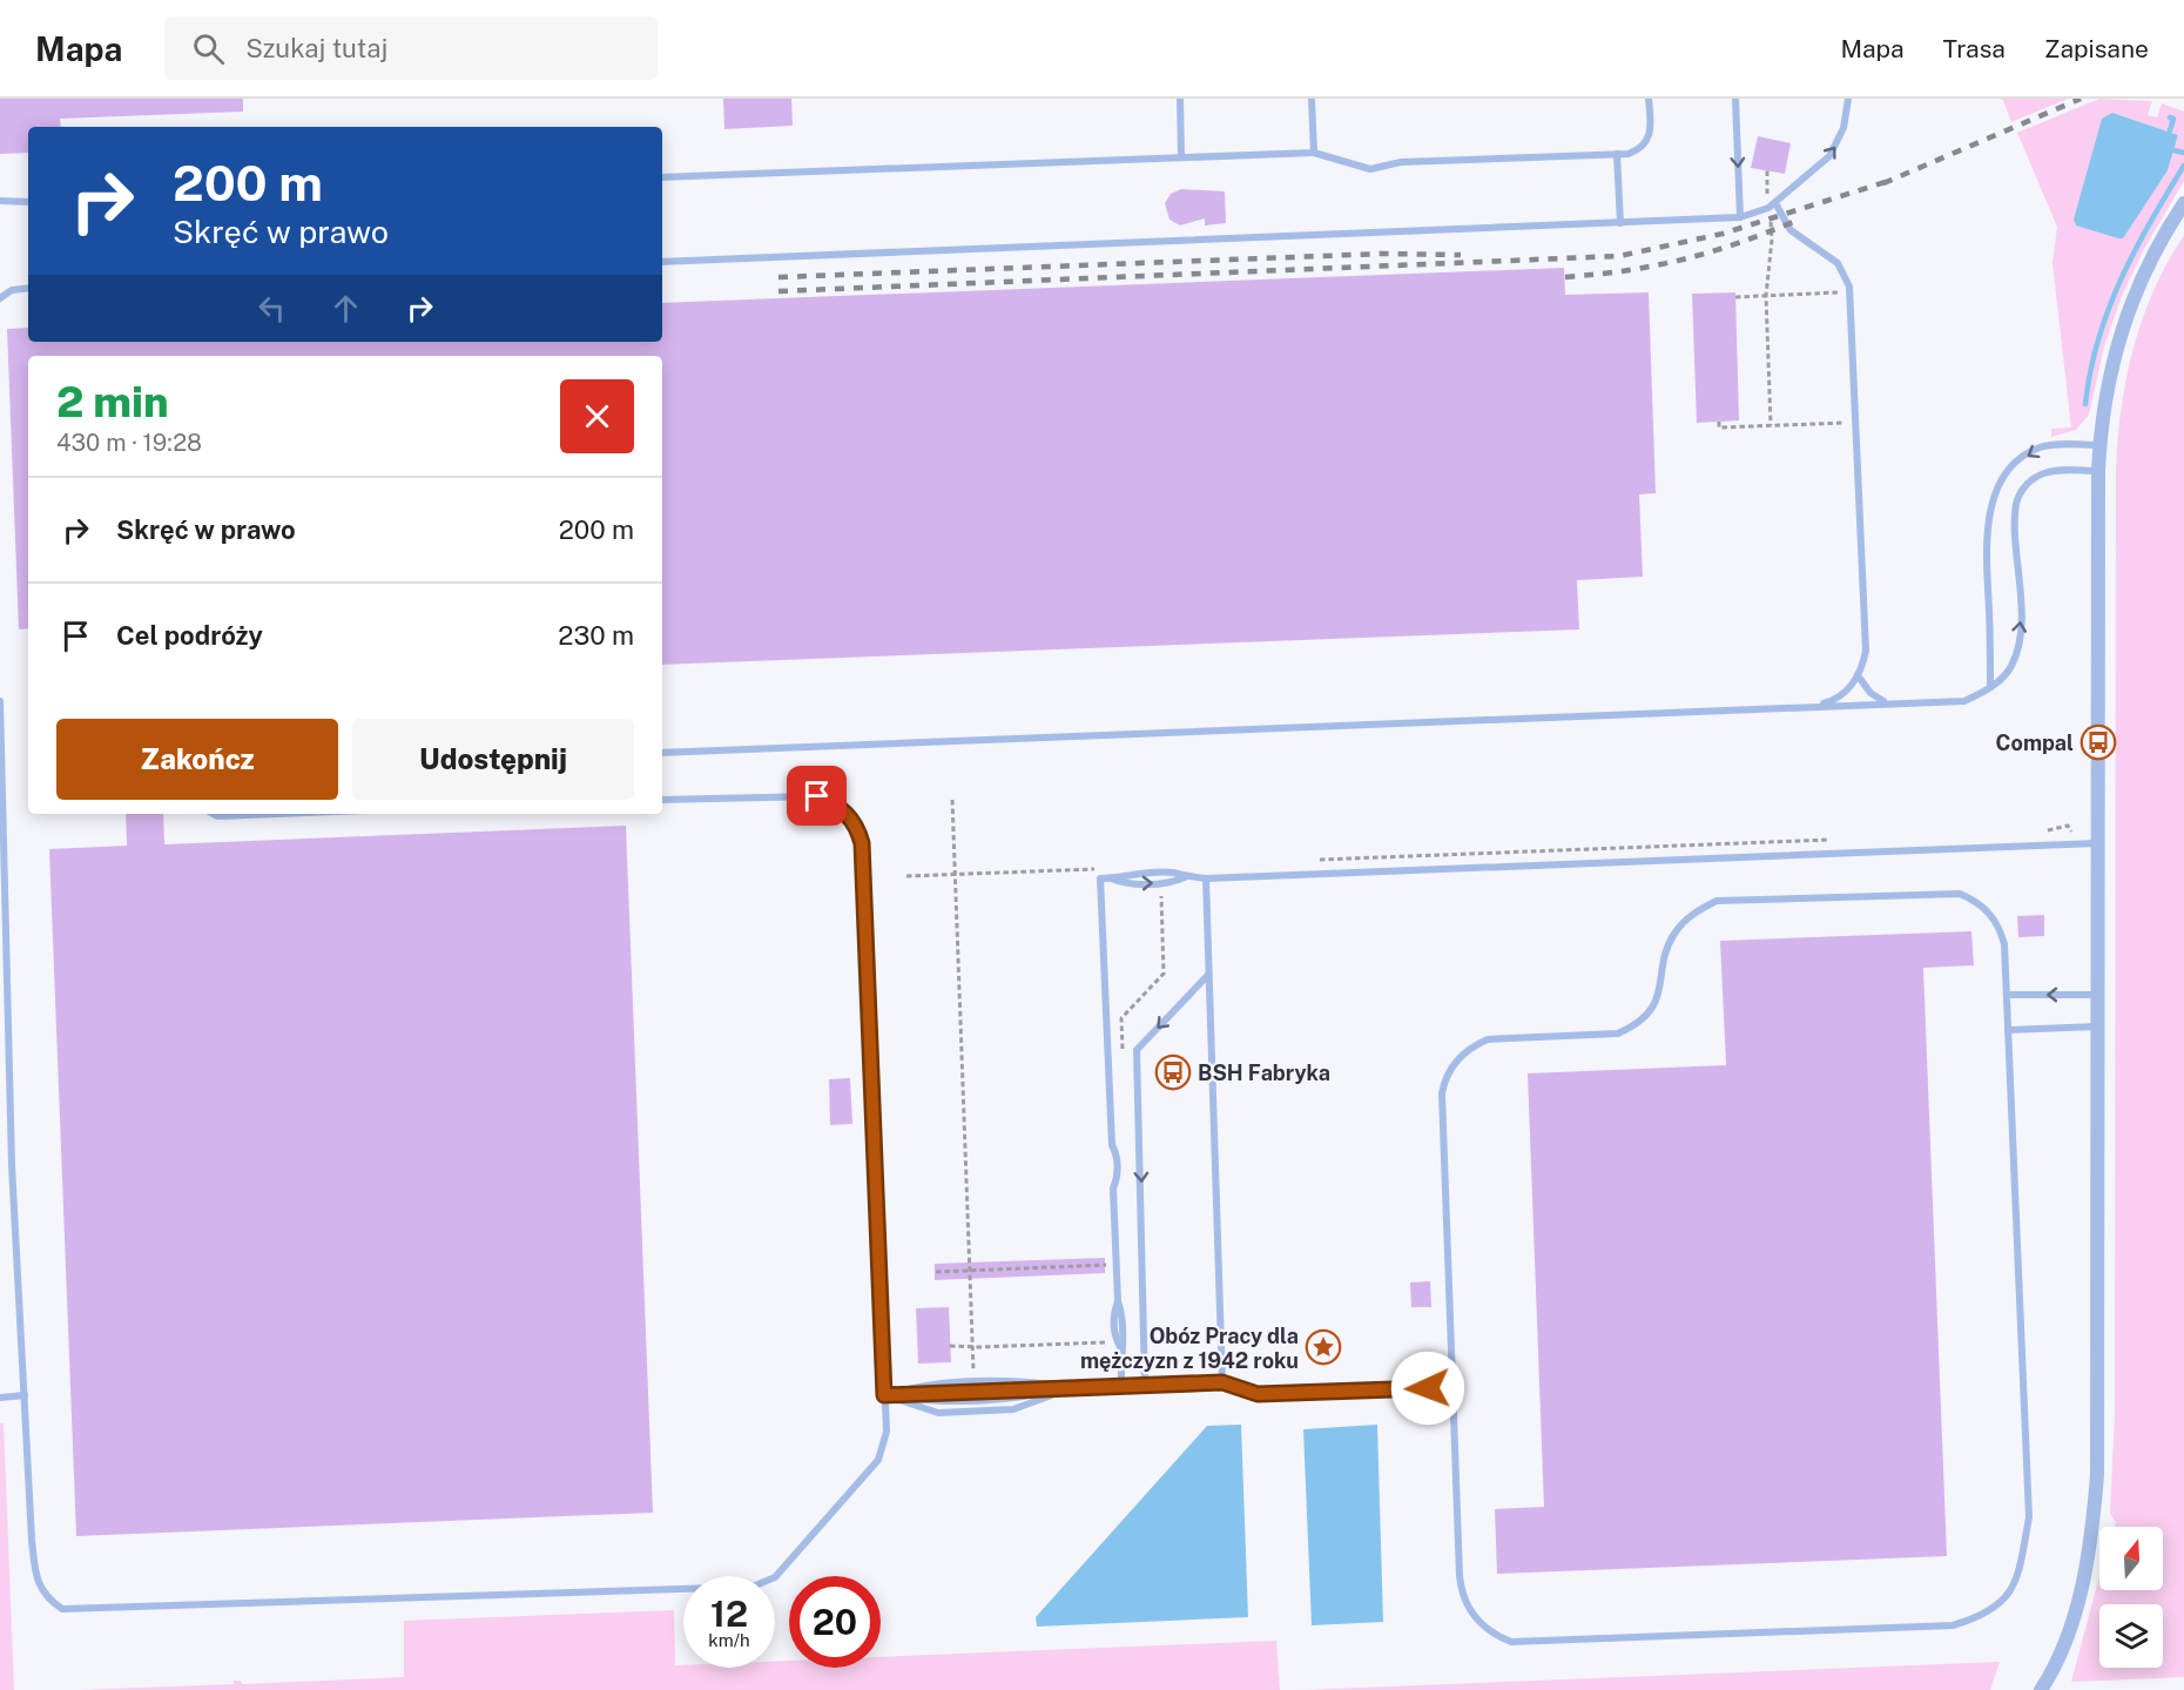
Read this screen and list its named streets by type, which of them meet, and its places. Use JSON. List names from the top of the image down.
{
  "places": {
    "bus stop": ["Compal", "BSH Fabryka"],
    "place": ["Obóz Pracy dla mężczyzn z 1942 roku"]
  },
  "north": "top",
  "page": {
    "header": "Mapa",
    "search": "Szukaj tutaj",
    "nav": ["Mapa", "Trasa", "Zapisane"],
    "turn": ["200 m", "Skręć w prawo"],
    "heading": ["2 min", "430 m · 19:28"],
    "list": [
      {
        "name": "Skręć w prawo",
        "value": "200 m"
      },
      {
        "name": "Cel podróży",
        "value": "230 m"
      }
    ],
    "buttons": ["Zakończ", "Udostępnij"],
    "speed": "12 km/h",
    "limit": "20"
  }
}
